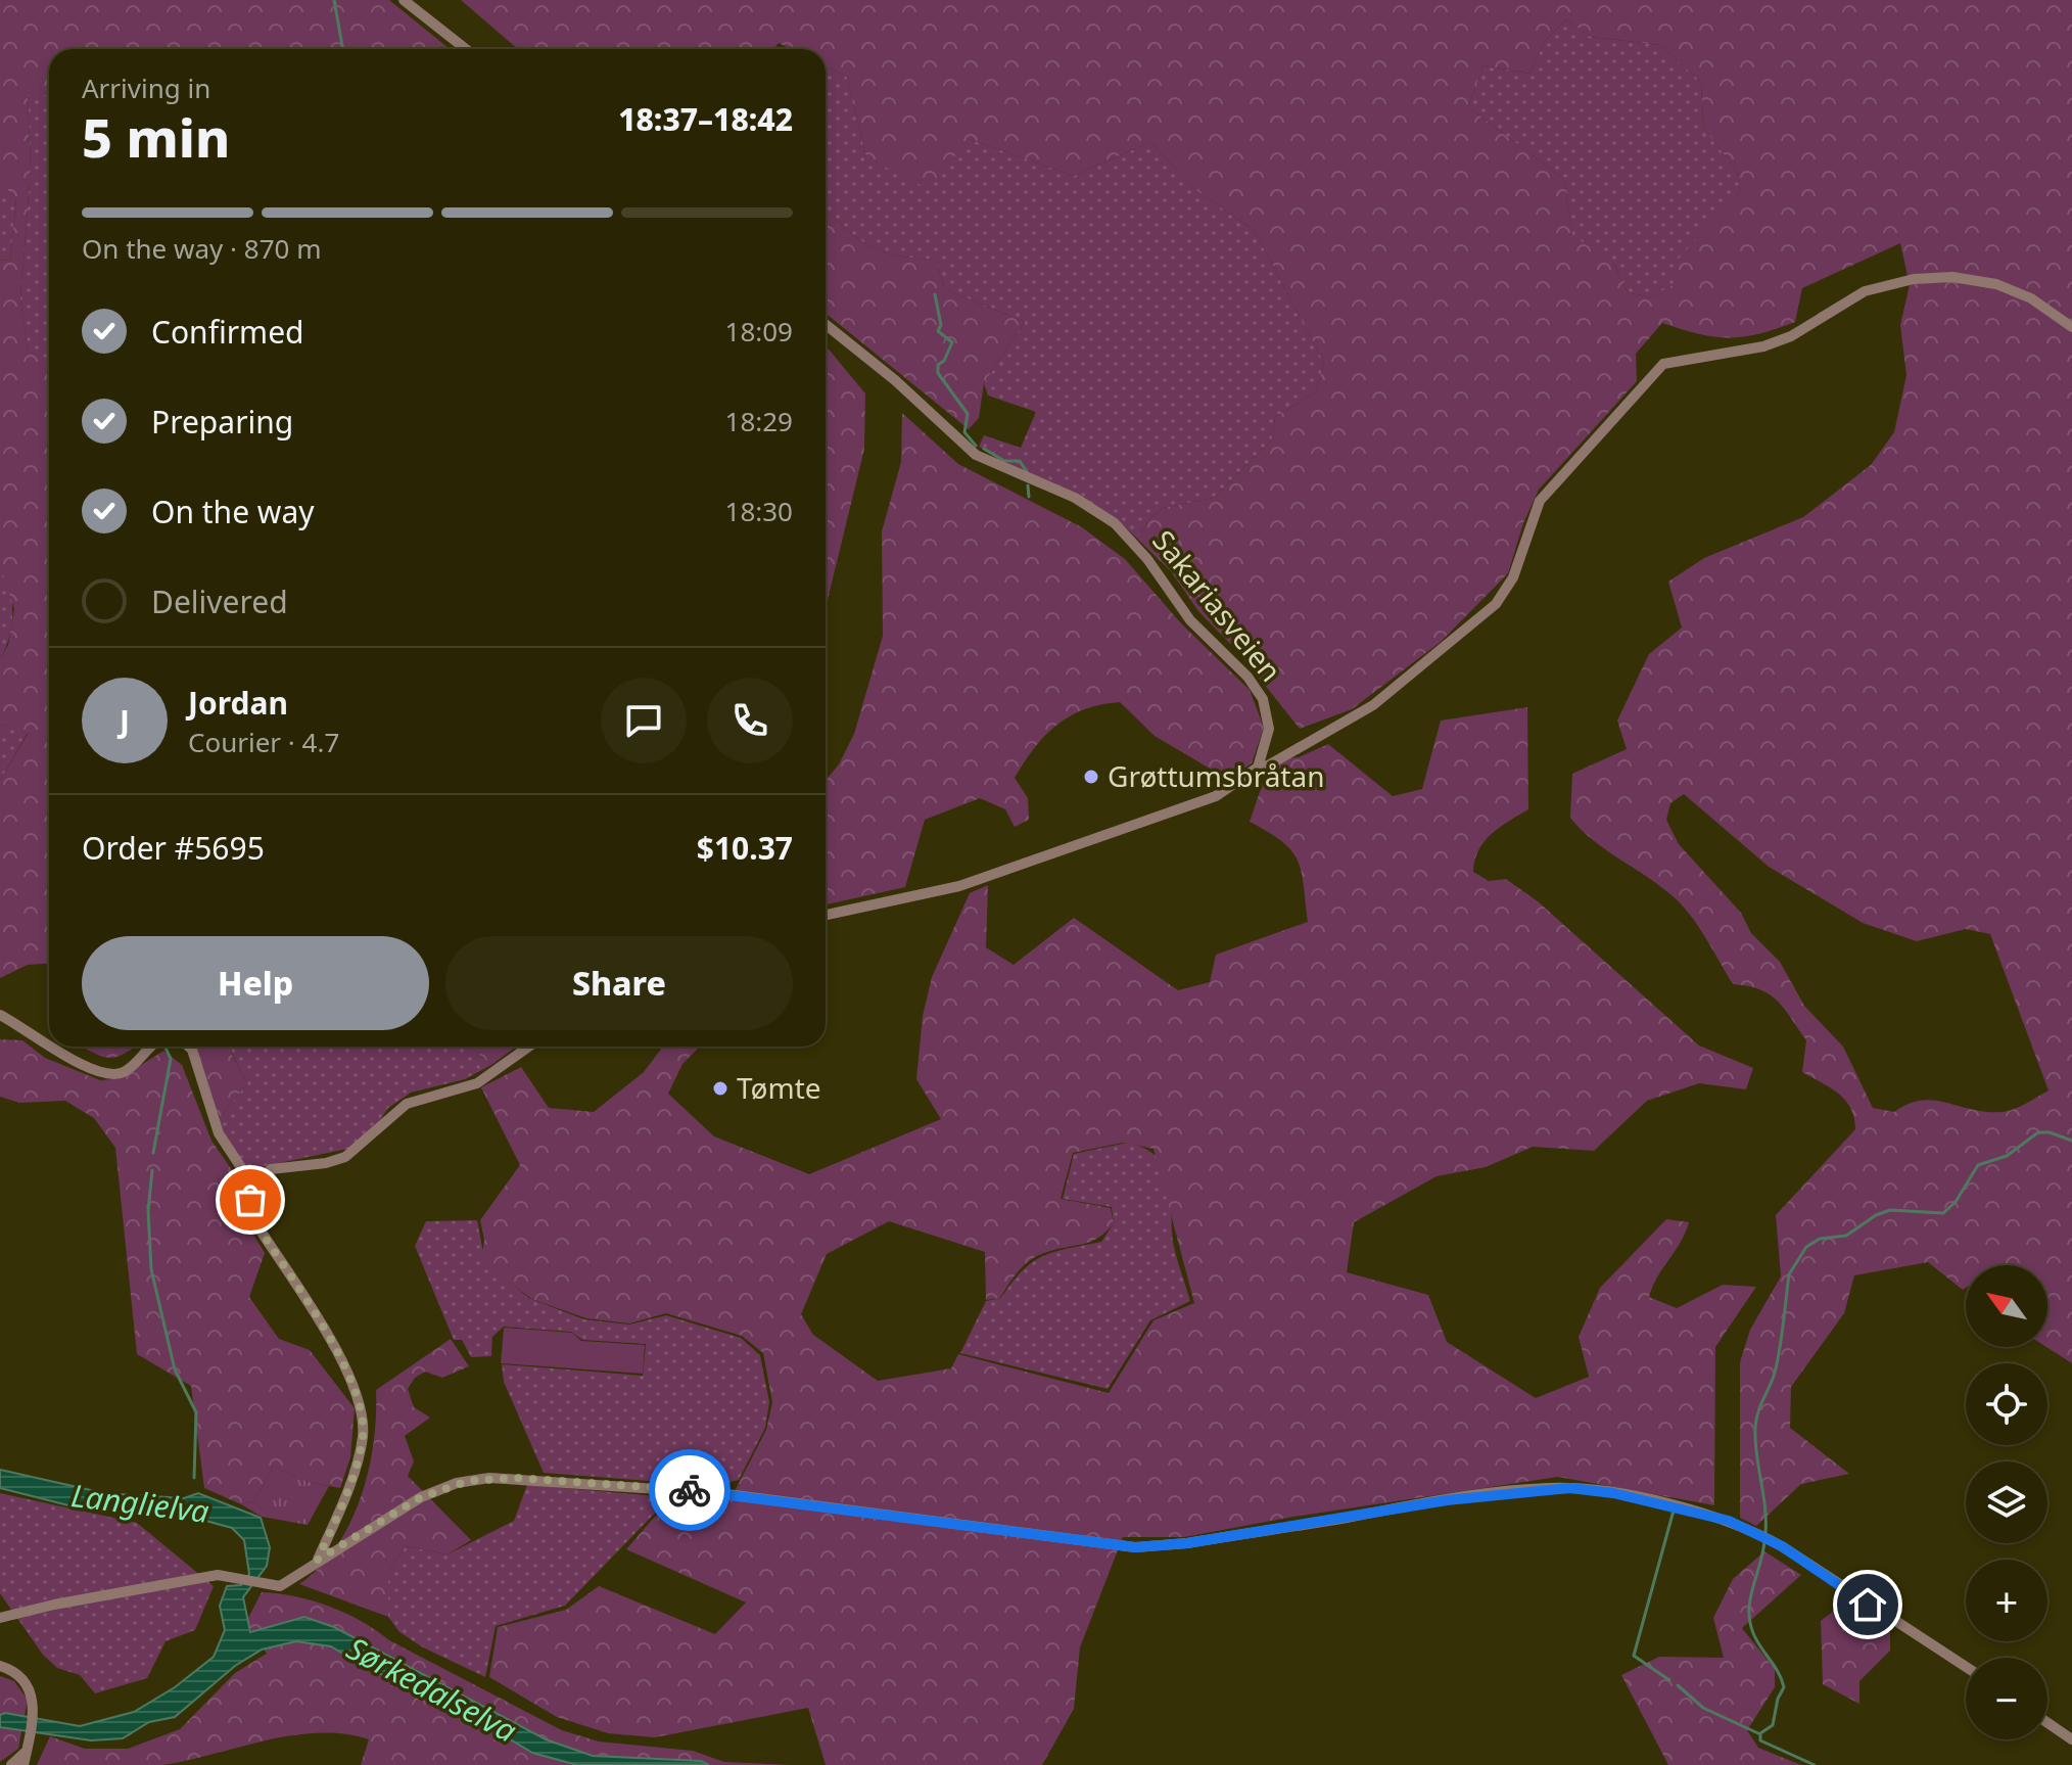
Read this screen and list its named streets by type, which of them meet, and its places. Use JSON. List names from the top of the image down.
{
  "streets": {
    "street": ["Sakariasveien"]
  },
  "water": ["Langlielva", "Sørkedalselva"],
  "places": ["Grøttumsbråtan", "Tømte"],
  "north": "top left",
  "page": {
    "heading": ["5 min", "Arriving in", "18:37–18:42"],
    "panel": [
      "Jordan",
      "Courier · 4.7",
      "Order #5695",
      "$10.37"
    ],
    "bar": "On the way · 870 m",
    "list": [
      ["Confirmed", "18:09"],
      ["Preparing", "18:29"],
      ["On the way", "18:30"],
      "Delivered"
    ],
    "round": "J",
    "buttons": ["Help", "Share"],
    "map_buttons": ["+", "−"]
  }
}
